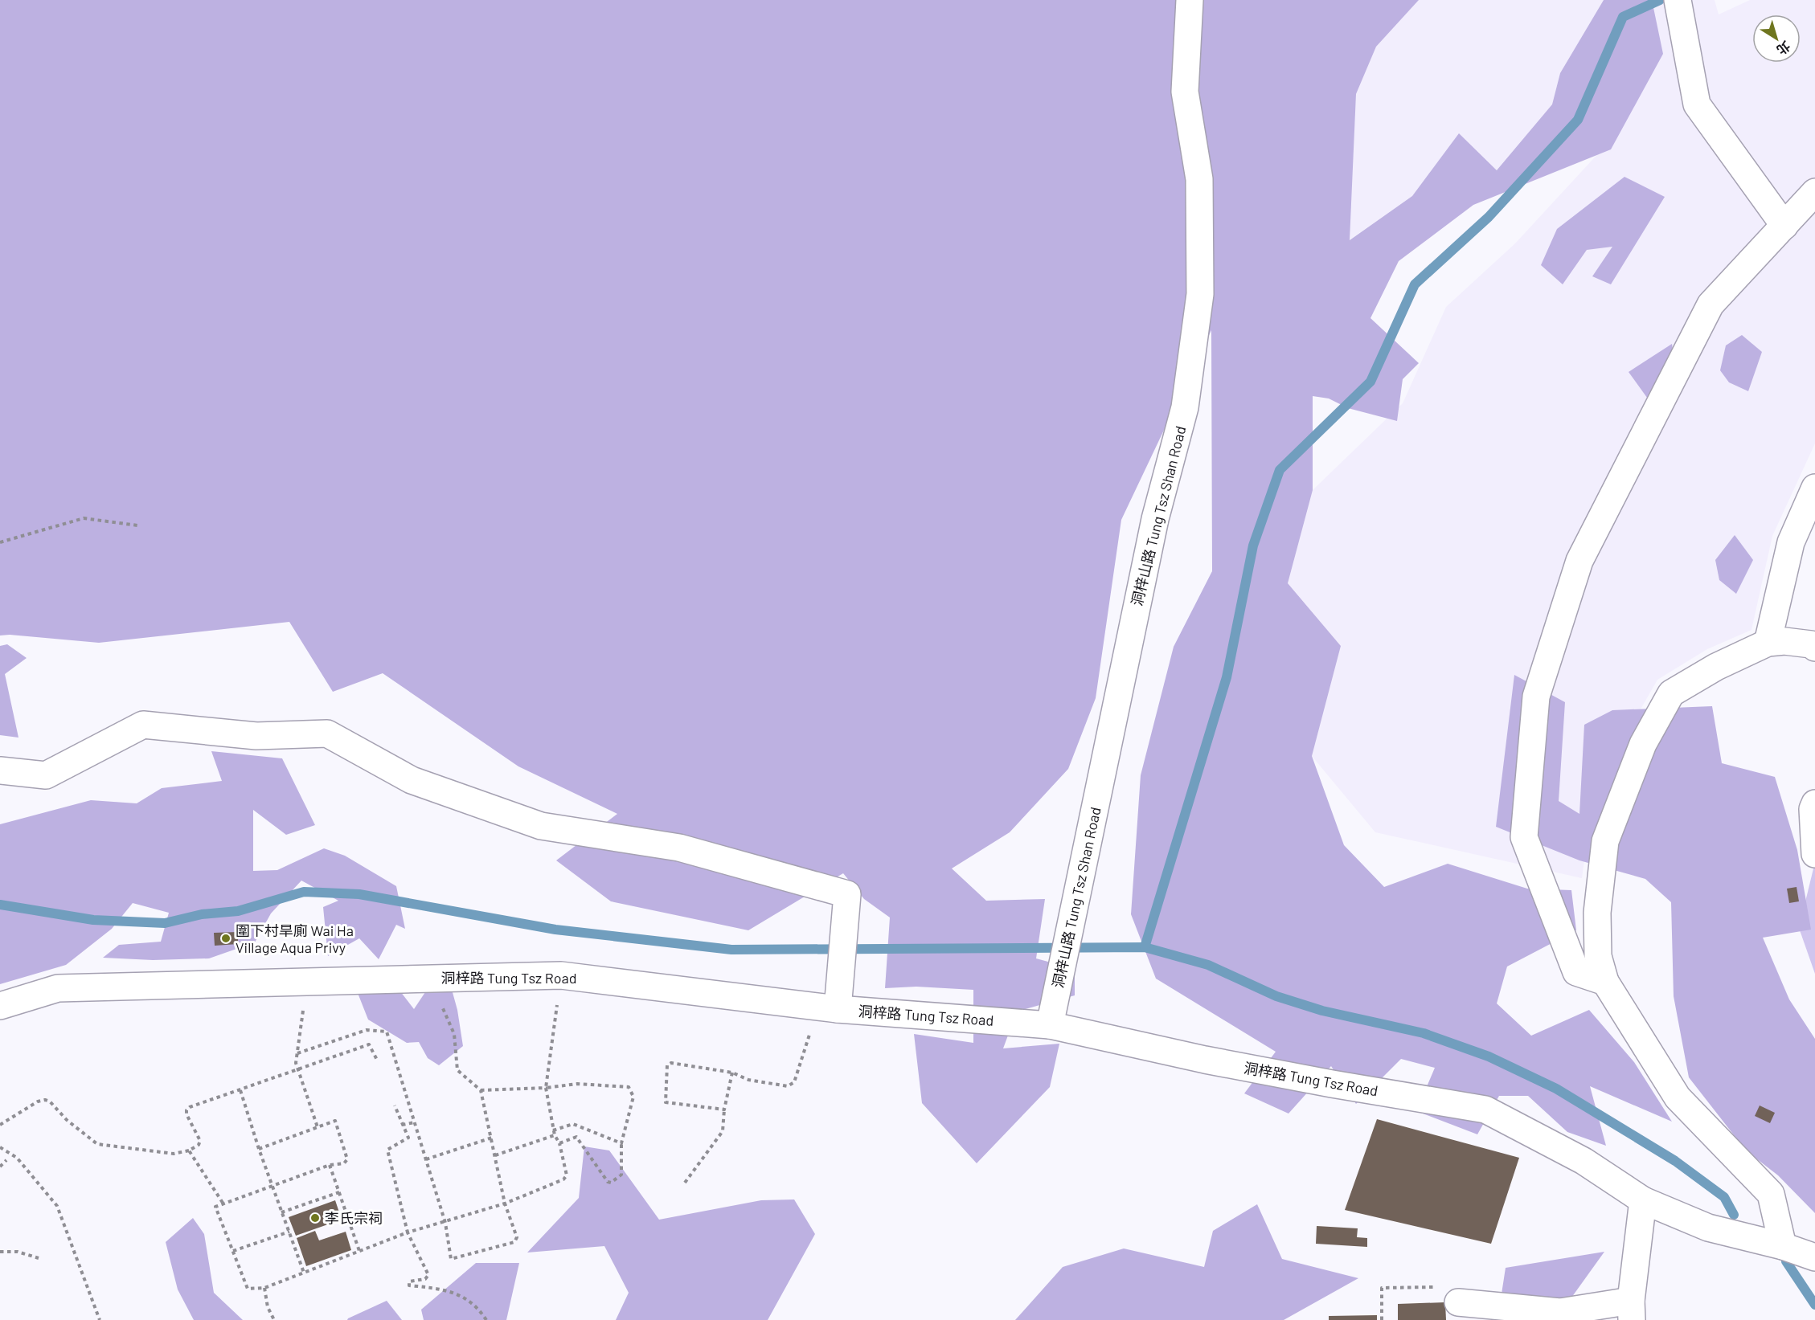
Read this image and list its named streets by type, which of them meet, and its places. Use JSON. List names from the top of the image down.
{
  "streets": {
    "street": ["洞梓山路 Tung Tsz Shan Road", "洞梓路 Tung Tsz Road"]
  },
  "crossings": [
    ["洞梓山路 Tung Tsz Shan Road", "洞梓路 Tung Tsz Road"]
  ],
  "places": ["圍下村旱廁 Wai Ha Village Aqua Privy", "李氏宗祠"],
  "north": "bottom right"
}
